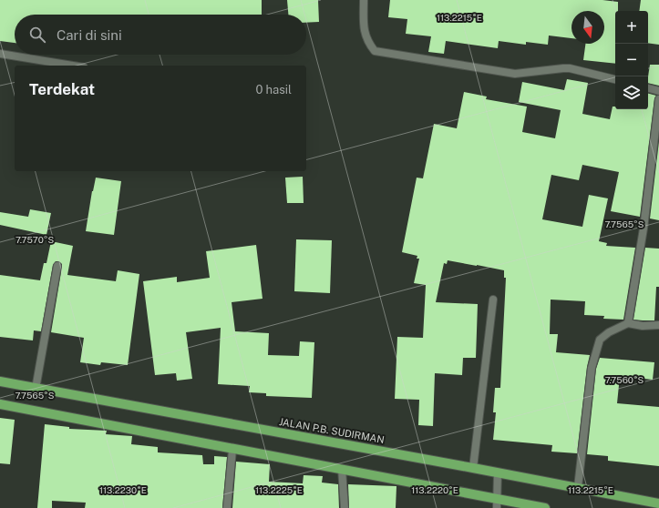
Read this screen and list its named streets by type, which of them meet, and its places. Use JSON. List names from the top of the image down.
{
  "streets": {
    "main road": ["JALAN P.B. SUDIRMAN"]
  },
  "north": "bottom",
  "page": {
    "map_buttons": ["+", "−"],
    "search": "Cari di sini",
    "heading": ["Terdekat", "0 hasil"]
  },
  "coordinates": [
    "113.2215°E",
    "7.7565°S",
    "7.7570°S",
    "7.7560°S",
    "113.2230°E",
    "113.2225°E",
    "113.2220°E"
  ]
}
